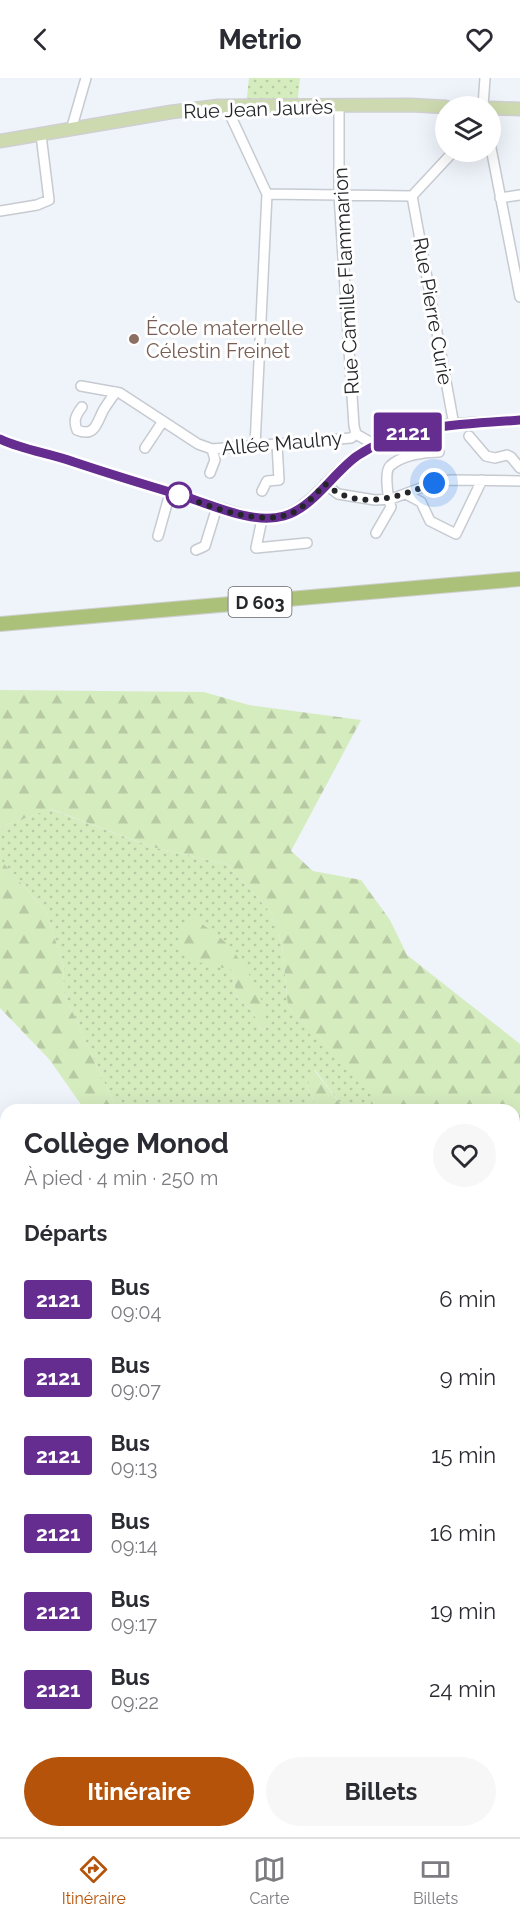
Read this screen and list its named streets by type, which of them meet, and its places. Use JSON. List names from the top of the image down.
{
  "streets": {
    "highway": ["D 603"],
    "main road": ["Rue Jean Jaurès"],
    "street": ["Rue Camille Flammarion", "Rue Pierre Curie", "Allée Maulny"]
  },
  "crossings": [
    ["Rue Jean Jaurès", "Rue Camille Flammarion"],
    ["Rue Camille Flammarion", "Allée Maulny"]
  ],
  "places": ["École maternelle Célestin Freinet"],
  "lines": ["bus line 2121"],
  "page": {
    "header": "Metrio",
    "on_map": "2121",
    "heading": [
      ["Collège Monod", "À pied · 4 min · 250 m"],
      "Départs"
    ],
    "list": [
      {
        "mark": "2121",
        "name": "Bus",
        "note": "09:04",
        "value": "6 min"
      },
      {
        "mark": "2121",
        "name": "Bus",
        "note": "09:07",
        "value": "9 min"
      },
      {
        "mark": "2121",
        "name": "Bus",
        "note": "09:13",
        "value": "15 min"
      },
      {
        "mark": "2121",
        "name": "Bus",
        "note": "09:14",
        "value": "16 min"
      },
      {
        "mark": "2121",
        "name": "Bus",
        "note": "09:17",
        "value": "19 min"
      },
      {
        "mark": "2121",
        "name": "Bus",
        "note": "09:22",
        "value": "24 min"
      }
    ],
    "buttons": ["Itinéraire", "Billets"],
    "tabs": ["Itinéraire", "Carte", "Billets"]
  }
}
